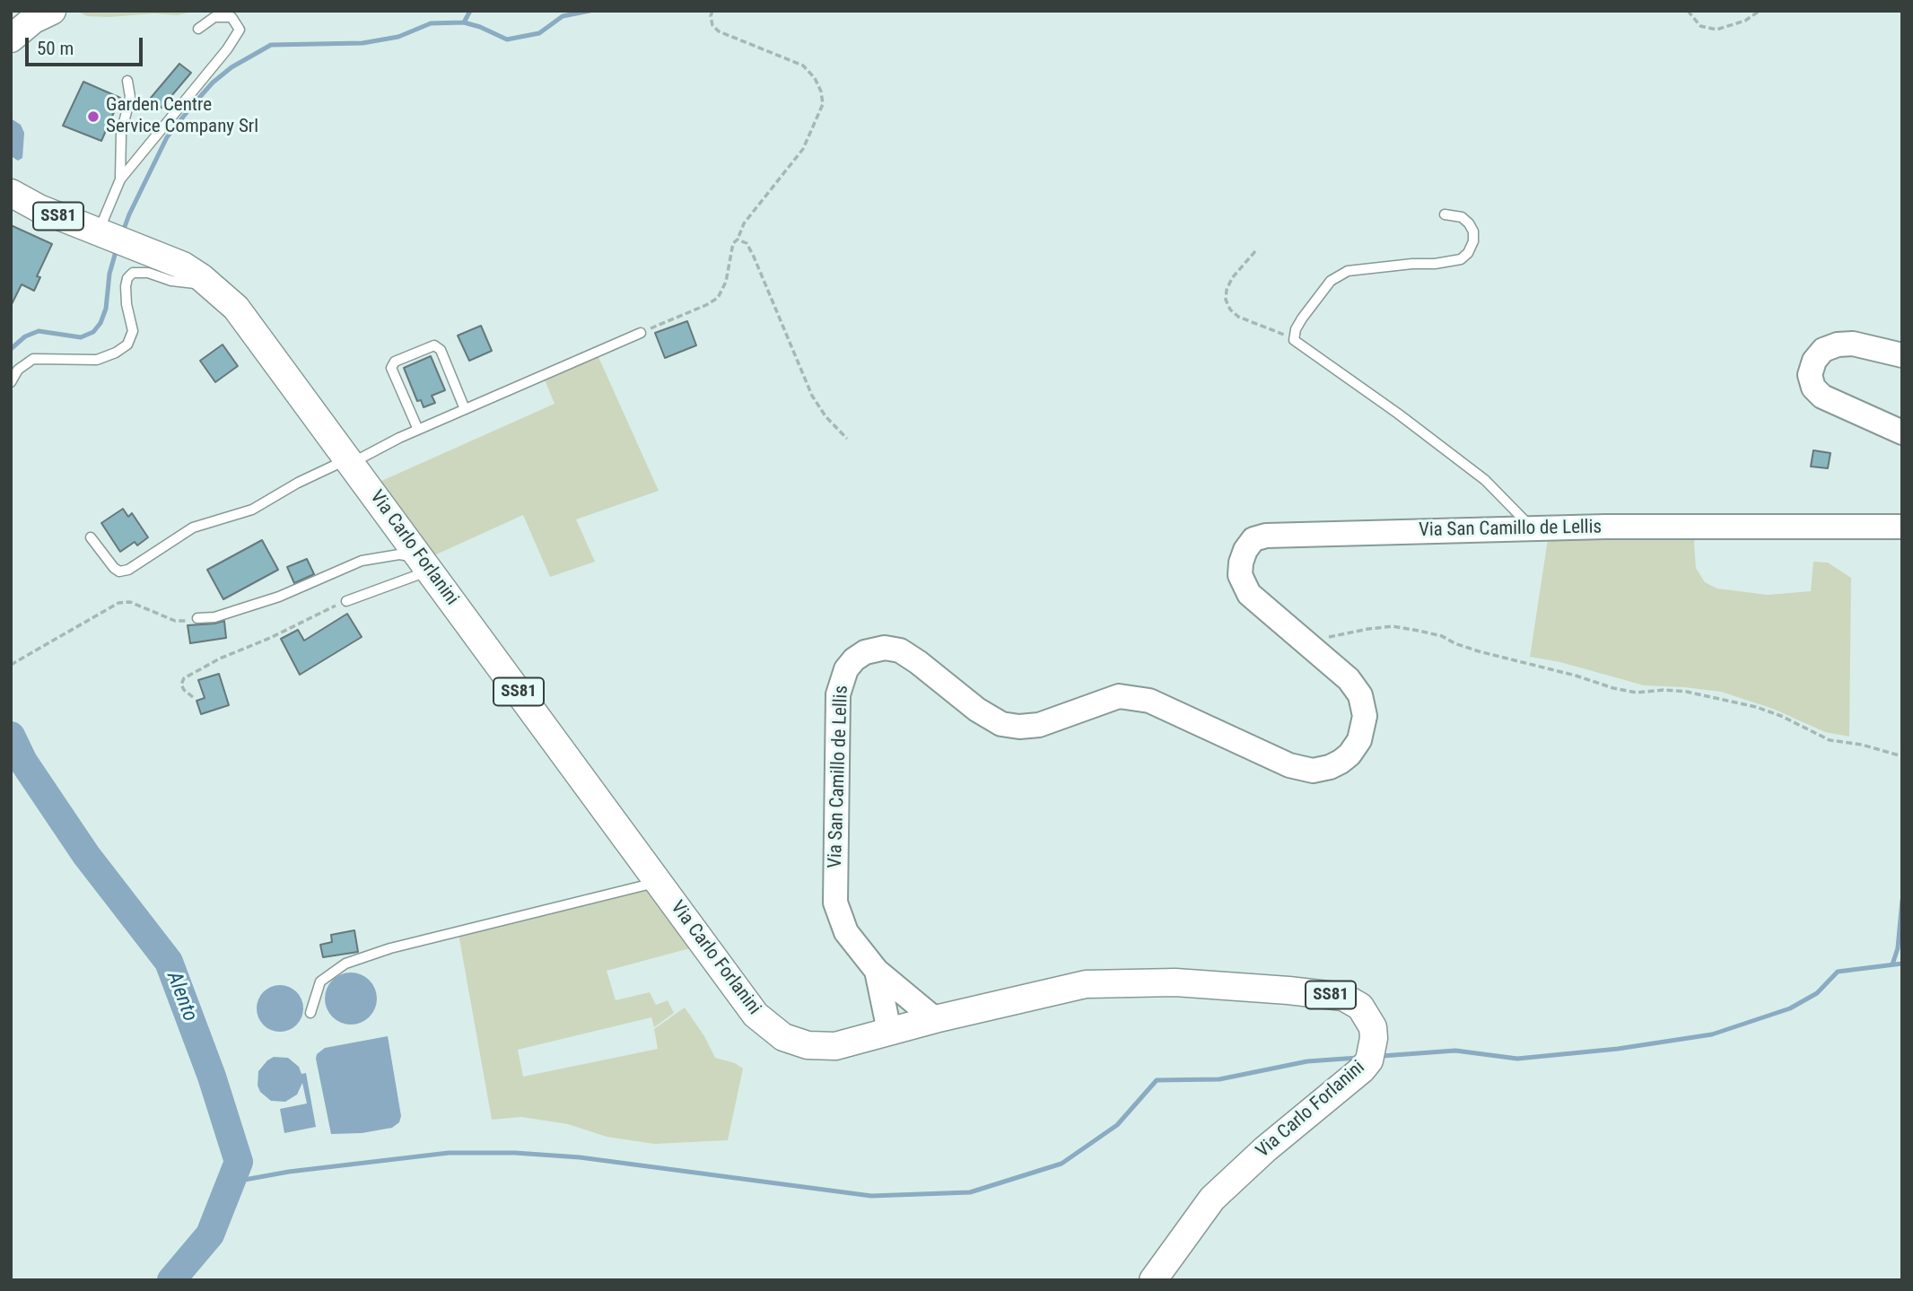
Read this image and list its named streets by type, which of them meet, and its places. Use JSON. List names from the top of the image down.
{
  "streets": {
    "main road": ["SS81", "Via San Camillo de Lellis", "Via Carlo Forlanini"]
  },
  "crossings": [
    ["Via San Camillo de Lellis", "Via Carlo Forlanini"]
  ],
  "water": ["Alento"],
  "places": ["Garden Centre Service Company Srl"],
  "scale_bar": "50 m"
}
